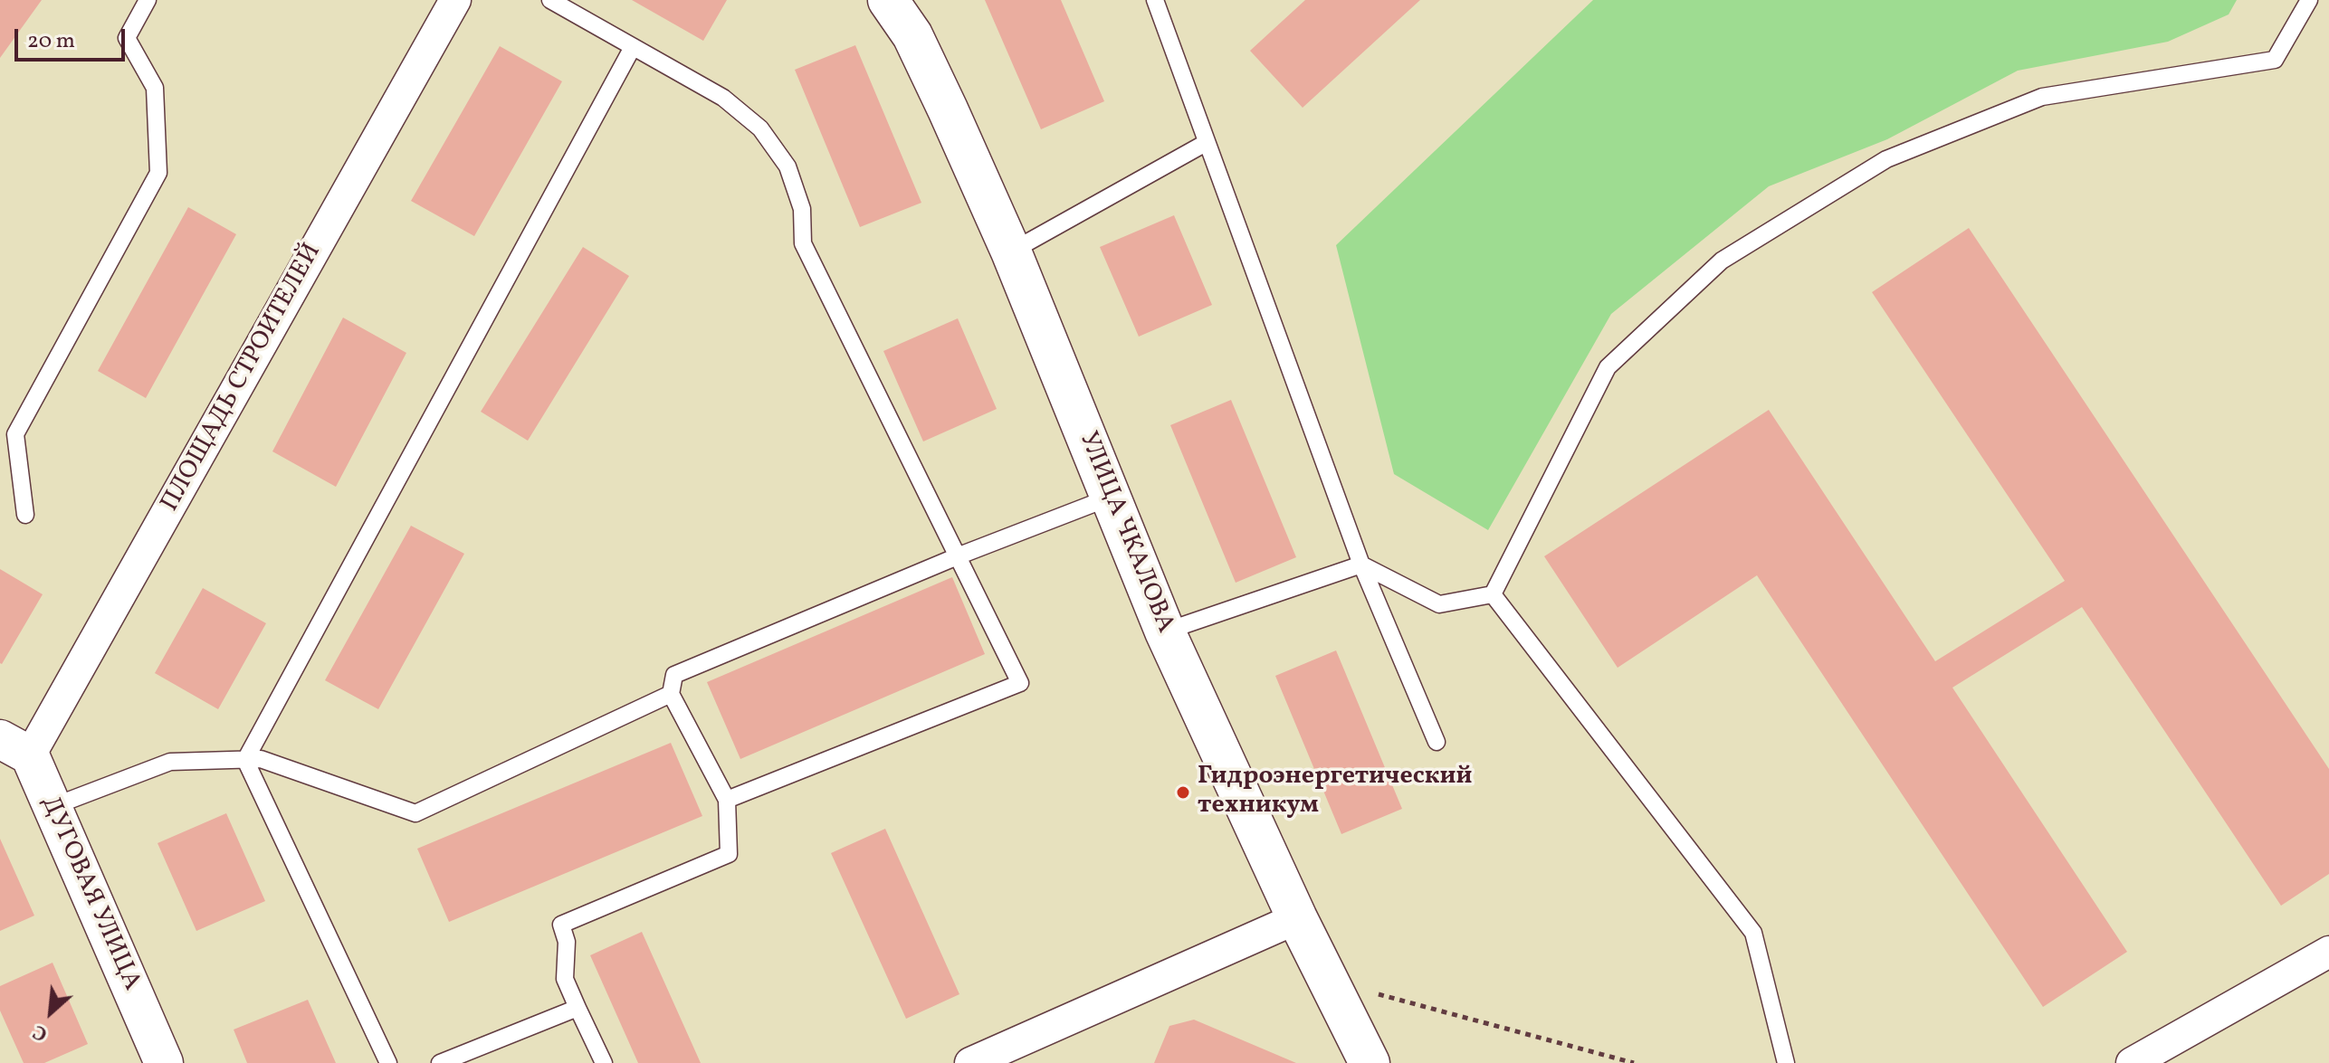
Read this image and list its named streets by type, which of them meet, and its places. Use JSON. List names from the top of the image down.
{
  "streets": {
    "main road": ["УЛИЦА ЧКАЛОВА"],
    "street": ["ПЛОЩАДЬ СТРОИТЕЛЕЙ", "ДУГОВАЯ УЛИЦА"]
  },
  "crossings": [
    ["ПЛОЩАДЬ СТРОИТЕЛЕЙ", "ДУГОВАЯ УЛИЦА"]
  ],
  "places": ["Гидроэнергетический техникум"],
  "scale_bar": "20 m",
  "north": "bottom left"
}
